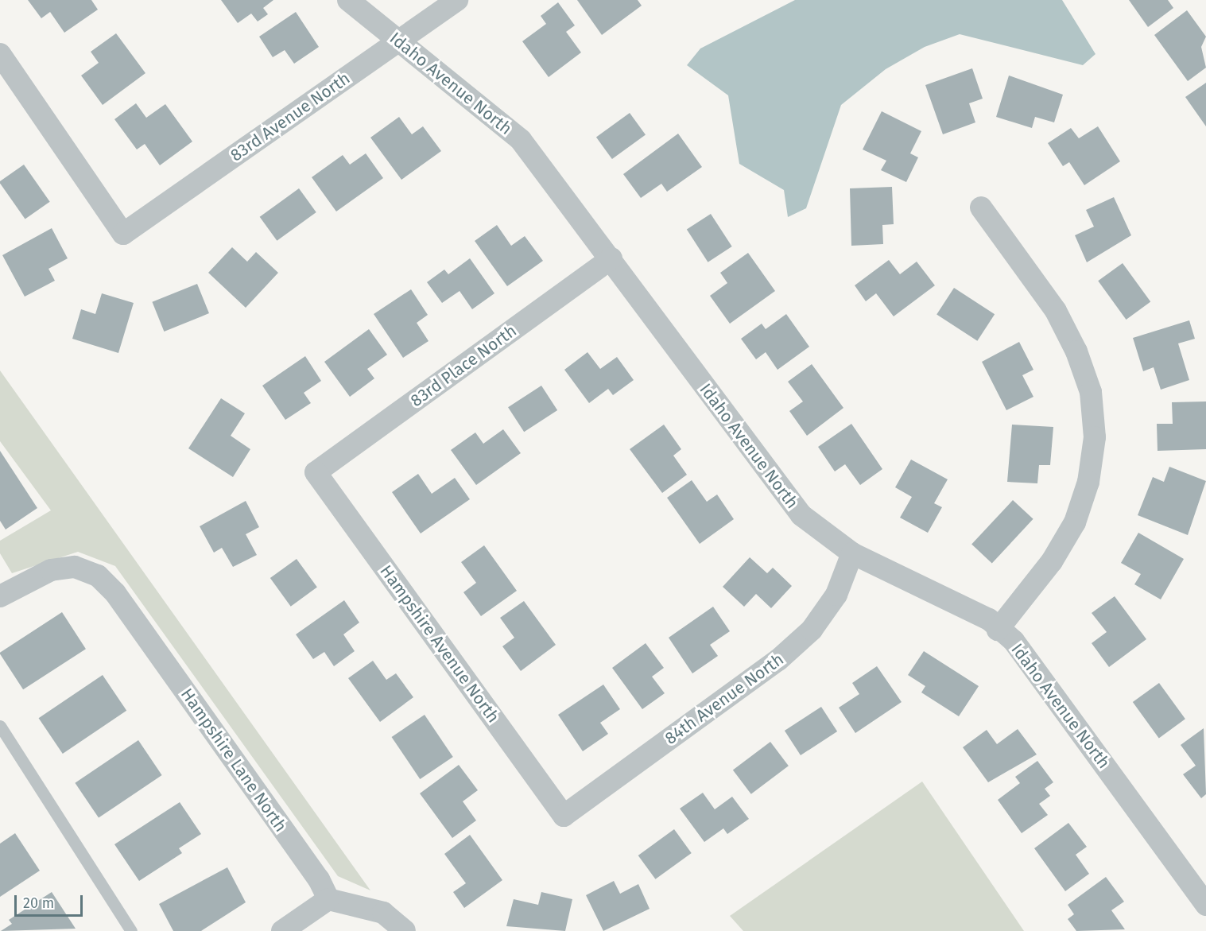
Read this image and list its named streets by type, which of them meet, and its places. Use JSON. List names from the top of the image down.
{
  "streets": {
    "street": [
      "Idaho Avenue North",
      "83rd Avenue North",
      "83rd Place North",
      "Hampshire Avenue North",
      "84th Avenue North",
      "Hampshire Lane North"
    ]
  },
  "crossings": [
    ["Idaho Avenue North", "83rd Avenue North"],
    ["Idaho Avenue North", "83rd Place North"],
    ["Idaho Avenue North", "84th Avenue North"],
    ["83rd Place North", "Hampshire Avenue North"],
    ["Hampshire Avenue North", "84th Avenue North"]
  ],
  "scale_bar": "20 m"
}
